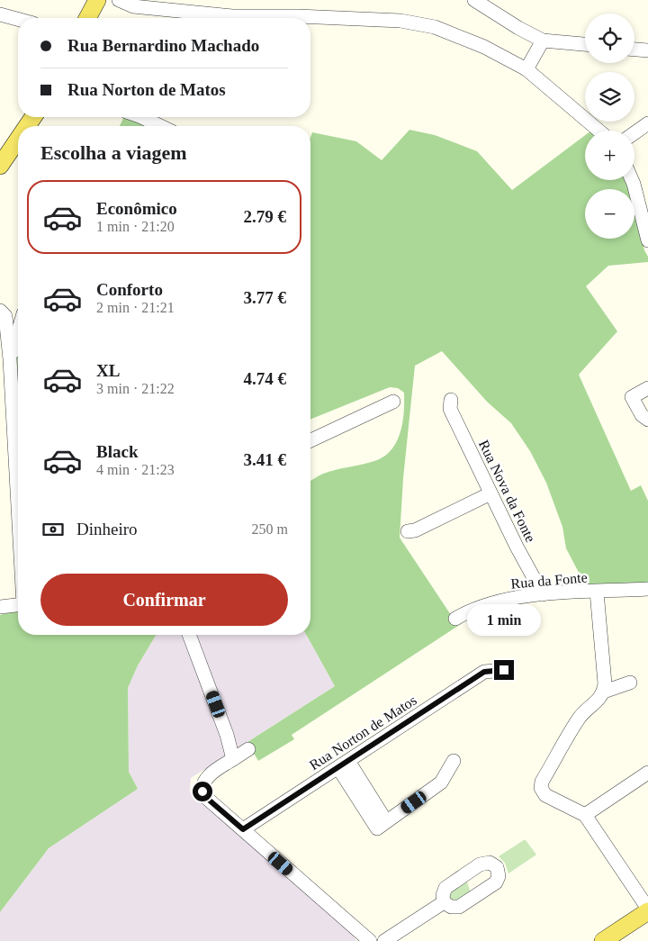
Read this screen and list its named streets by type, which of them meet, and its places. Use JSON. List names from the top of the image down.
{
  "streets": {
    "street": ["Rua Nova da Fonte", "Rua da Fonte", "Rua Norton de Matos"]
  },
  "crossings": [
    ["Rua Nova da Fonte", "Rua da Fonte"]
  ],
  "page": {
    "map_buttons": ["+", "−"],
    "banner": ["Rua Bernardino Machado", "Rua Norton de Matos"],
    "heading": "Escolha a viagem",
    "list": [
      {
        "name": "Econômico",
        "note": "1 min · 21:20",
        "value": "2.79 €"
      },
      {
        "name": "Conforto",
        "note": "2 min · 21:21",
        "value": "3.77 €"
      },
      {
        "name": "XL",
        "note": "3 min · 21:22",
        "value": "4.74 €"
      },
      {
        "name": "Black",
        "note": "4 min · 21:23",
        "value": "3.41 €"
      }
    ],
    "pay": ["Dinheiro", "250 m"],
    "buttons": "Confirmar",
    "bubble": "1 min"
  }
}
